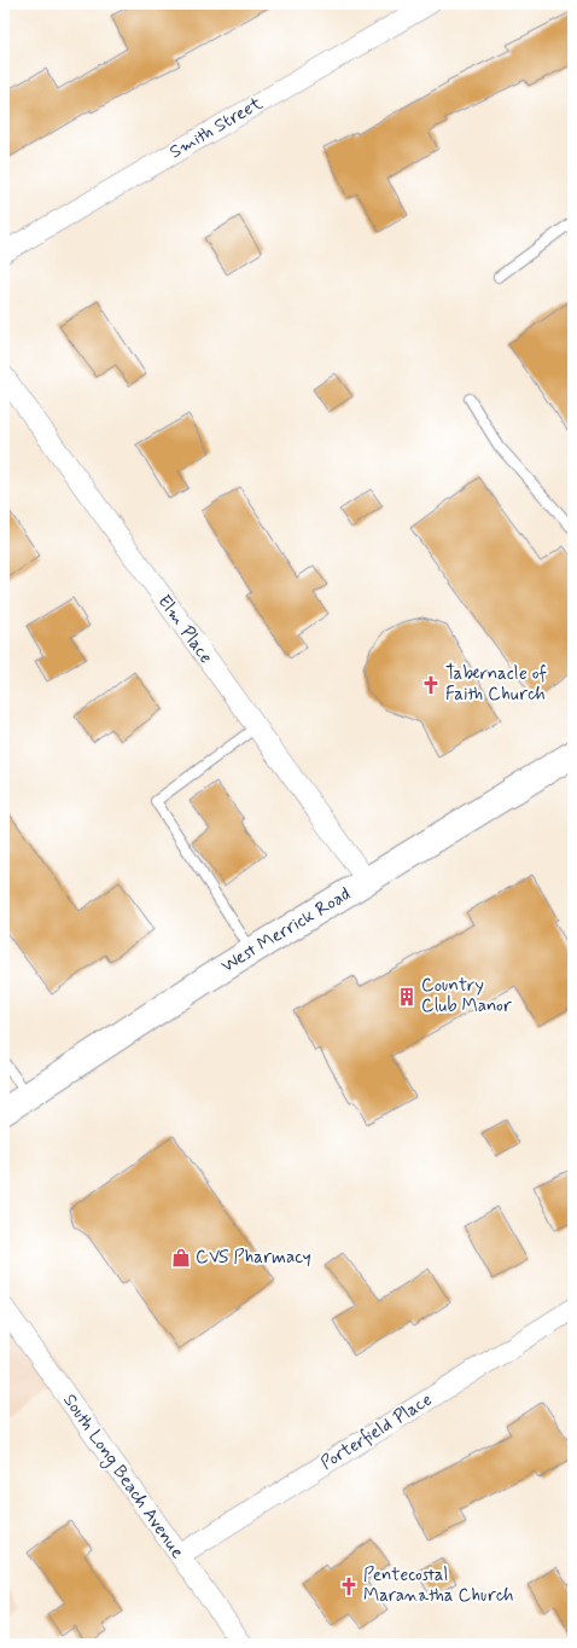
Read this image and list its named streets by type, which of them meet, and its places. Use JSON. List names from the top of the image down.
{
  "streets": {
    "main road": ["West Merrick Road"],
    "street": [
      "Smith Street",
      "Elm Place",
      "Porterfield Place",
      "South Long Beach Avenue"
    ]
  },
  "crossings": [
    ["Elm Place", "West Merrick Road"],
    ["Porterfield Place", "South Long Beach Avenue"]
  ],
  "places": {
    "church": ["Tabernacle of Faith Church", "Pentecostal Maranatha Church"],
    "building": ["Country Club Manor"],
    "shop": ["CVS Pharmacy"]
  }
}
